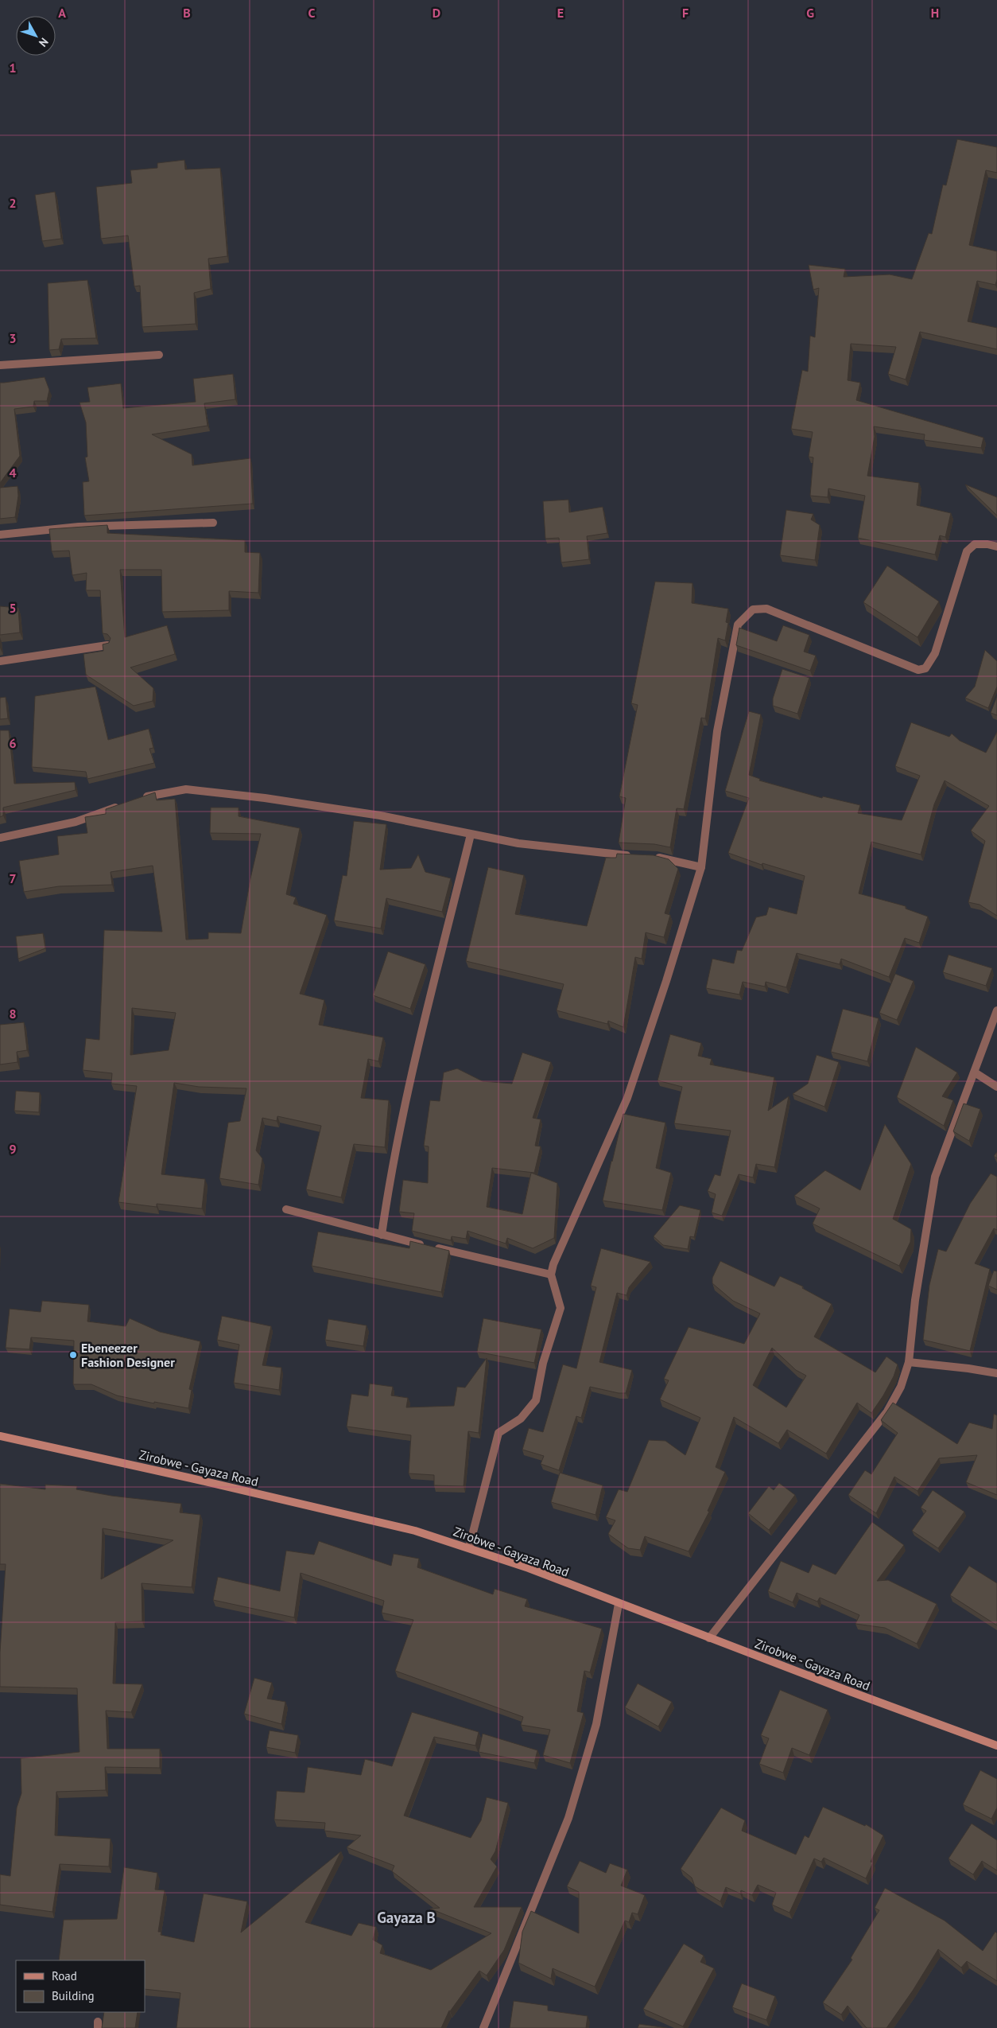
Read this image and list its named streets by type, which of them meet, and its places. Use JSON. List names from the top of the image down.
{
  "streets": {
    "street": ["Zirobwe - Gayaza Road"]
  },
  "districts": ["Gayaza B"],
  "places": ["Ebeneezer Fashion Designer"],
  "legend": ["Road", "Building"],
  "north": "bottom right",
  "grid": {
    "columns": [
      "A",
      "B",
      "C",
      "D",
      "E",
      "F",
      "G",
      "H"
    ],
    "rows": [
      "1",
      "2",
      "3",
      "4",
      "5",
      "6",
      "7",
      "8",
      "9"
    ]
  }
}
